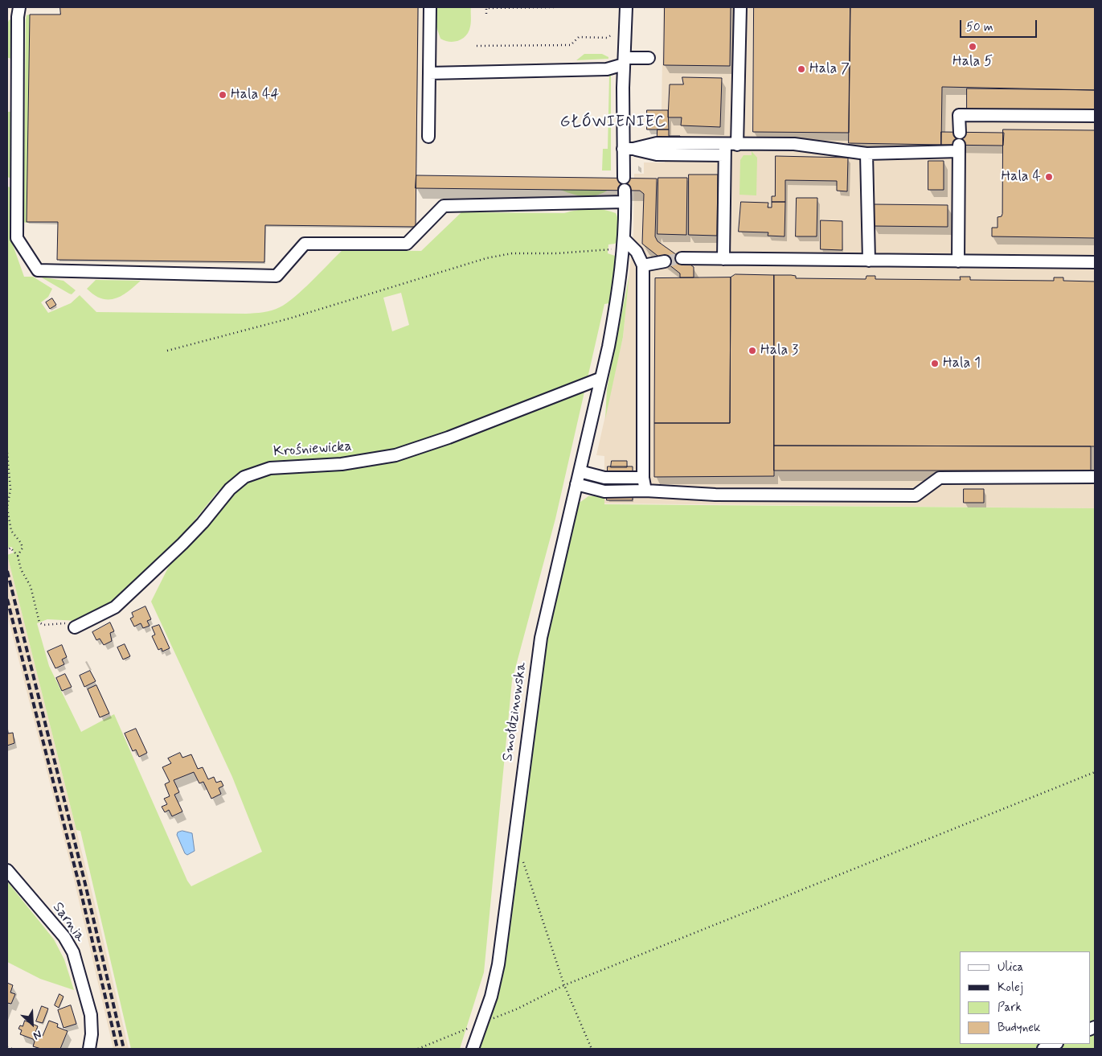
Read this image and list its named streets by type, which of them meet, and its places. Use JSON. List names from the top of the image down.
{
  "streets": {
    "street": ["Krośniewicka", "Smołdzinowska", "Sarnia"]
  },
  "crossings": [
    ["Krośniewicka", "Smołdzinowska"]
  ],
  "districts": ["GŁÓWIENIEC"],
  "places": [
    "Hala 5",
    "Hala 7",
    "Hala 44",
    "Hala 4",
    "Hala 3",
    "Hala 1"
  ],
  "legend": [
    "Ulica",
    "Kolej",
    "Park",
    "Budynek"
  ],
  "scale_bar": "50 m",
  "north": "bottom right"
}
